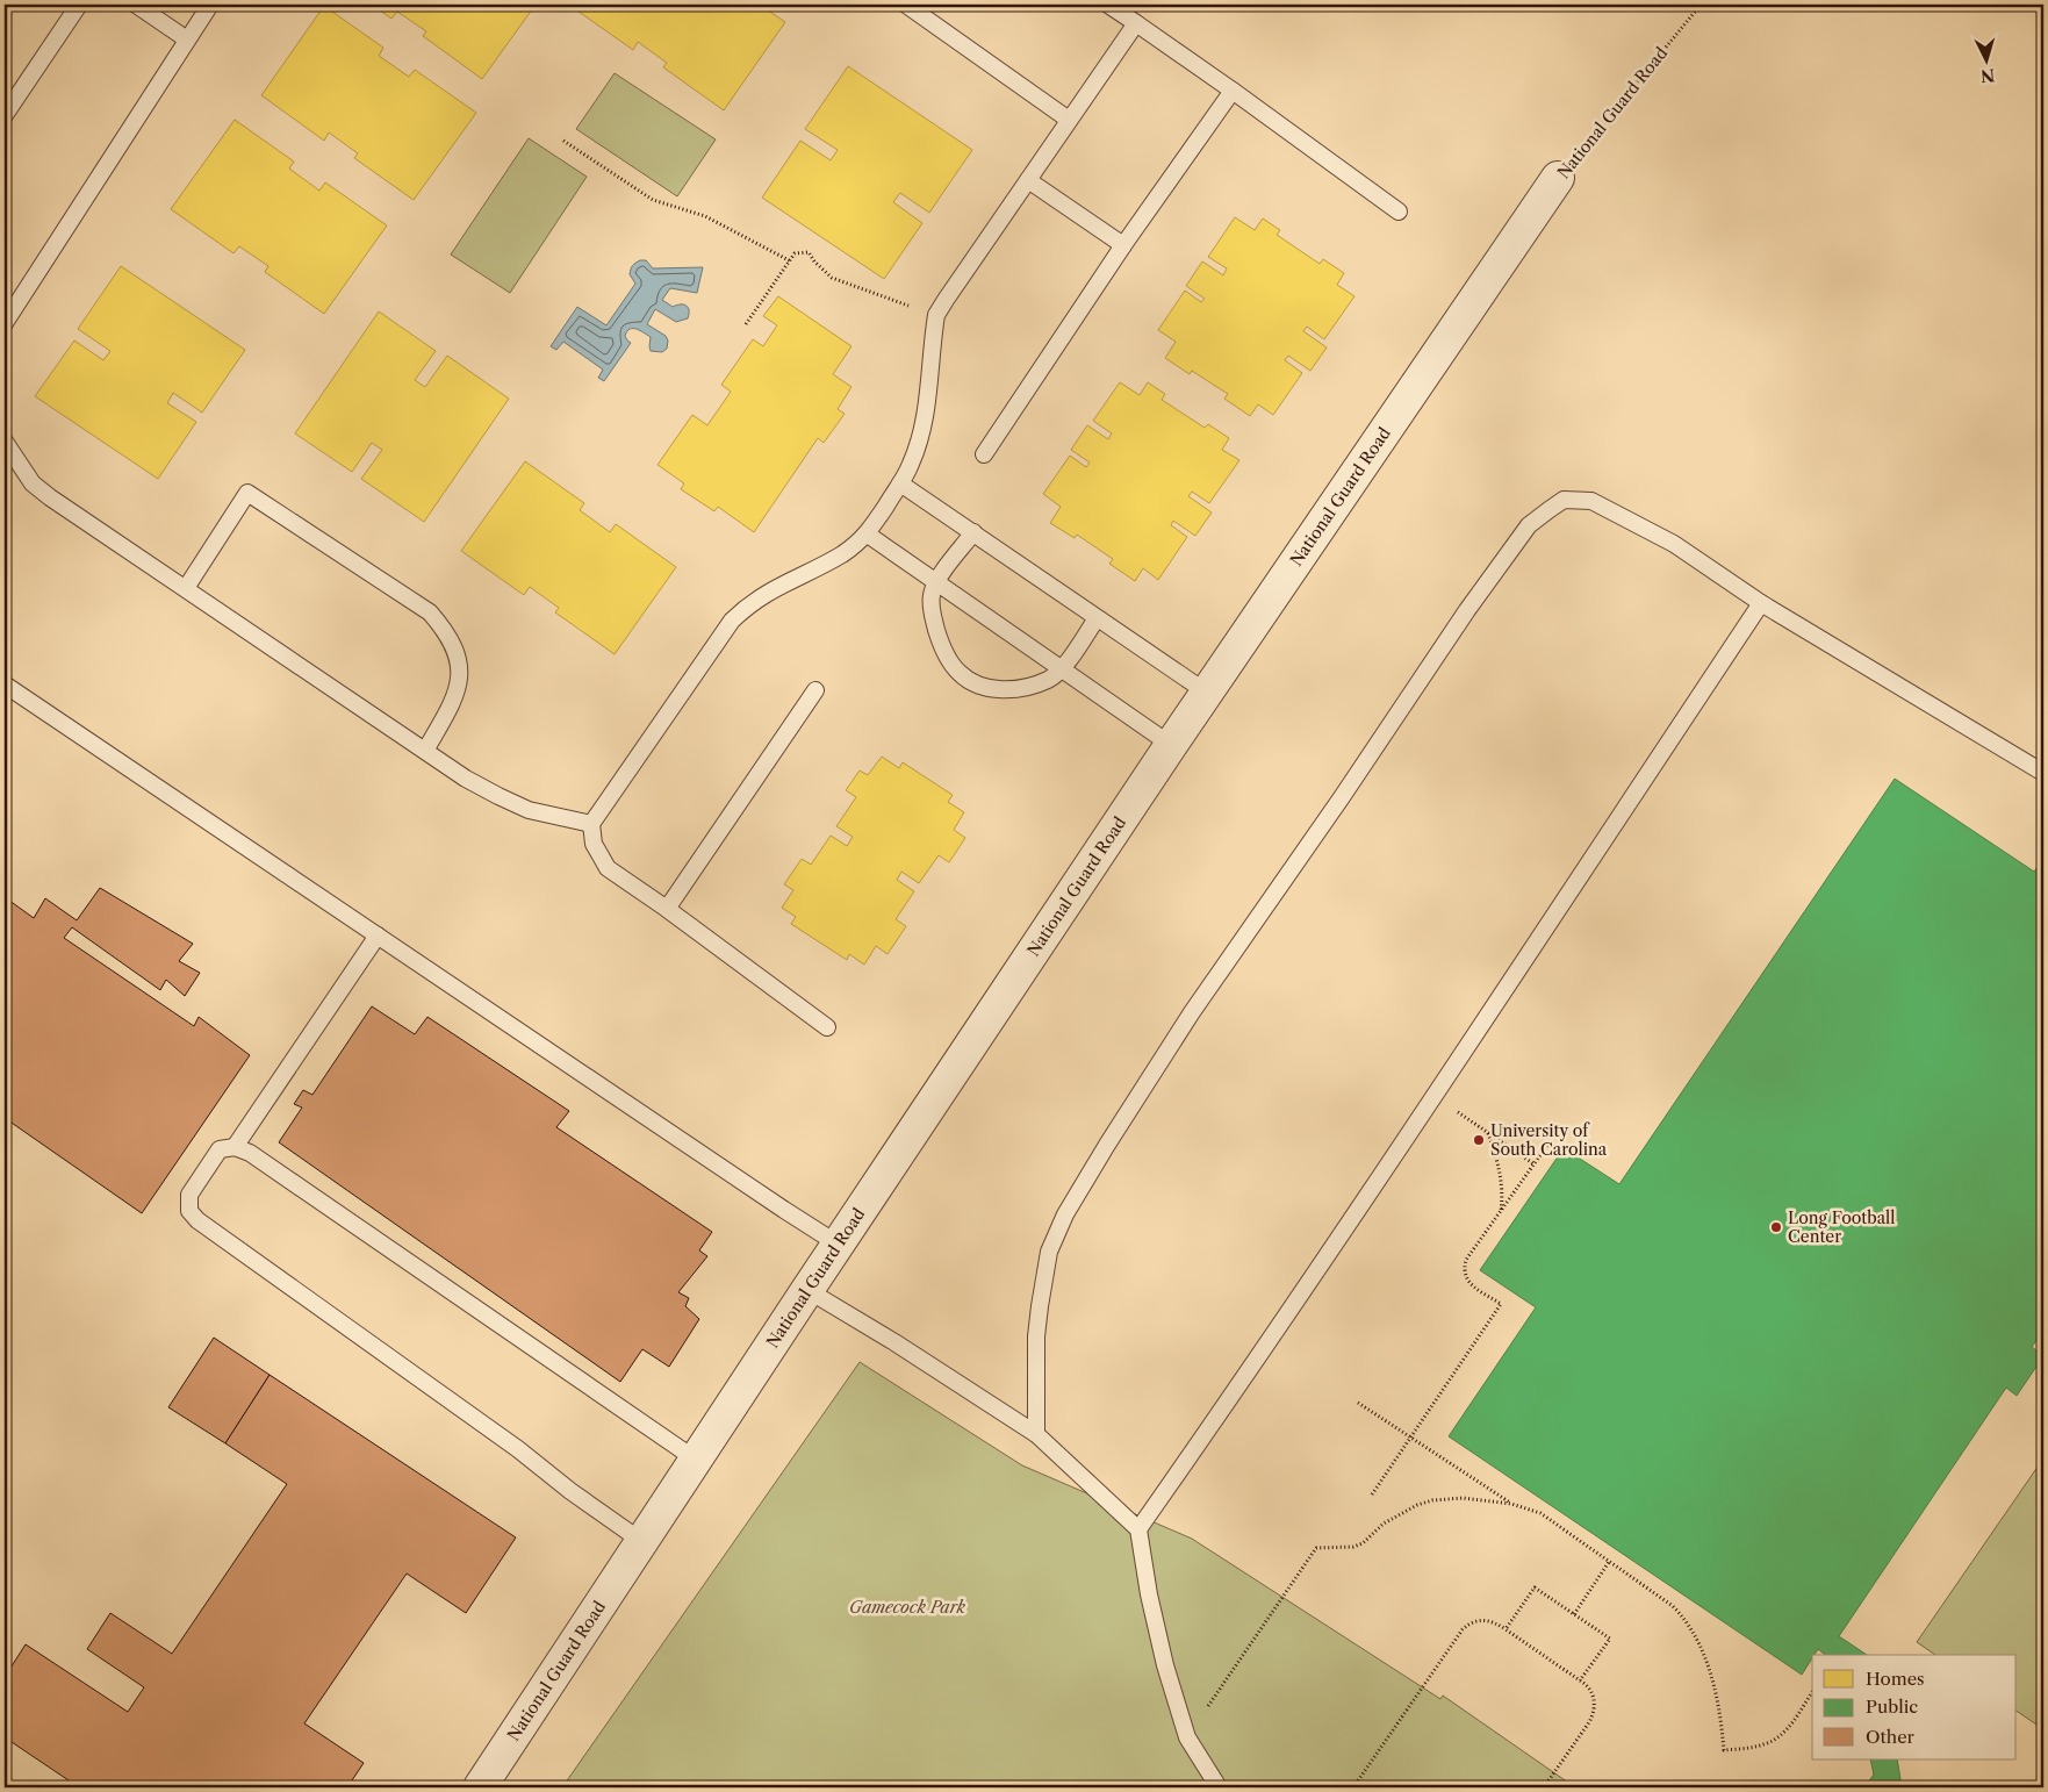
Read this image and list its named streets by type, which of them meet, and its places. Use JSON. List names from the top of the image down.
{
  "streets": {
    "street": ["National Guard Road"]
  },
  "parks": ["Gamecock Park"],
  "places": ["University of South Carolina", "Long Football Center"],
  "legend": ["Homes", "Public", "Other"],
  "north": "bottom"
}
